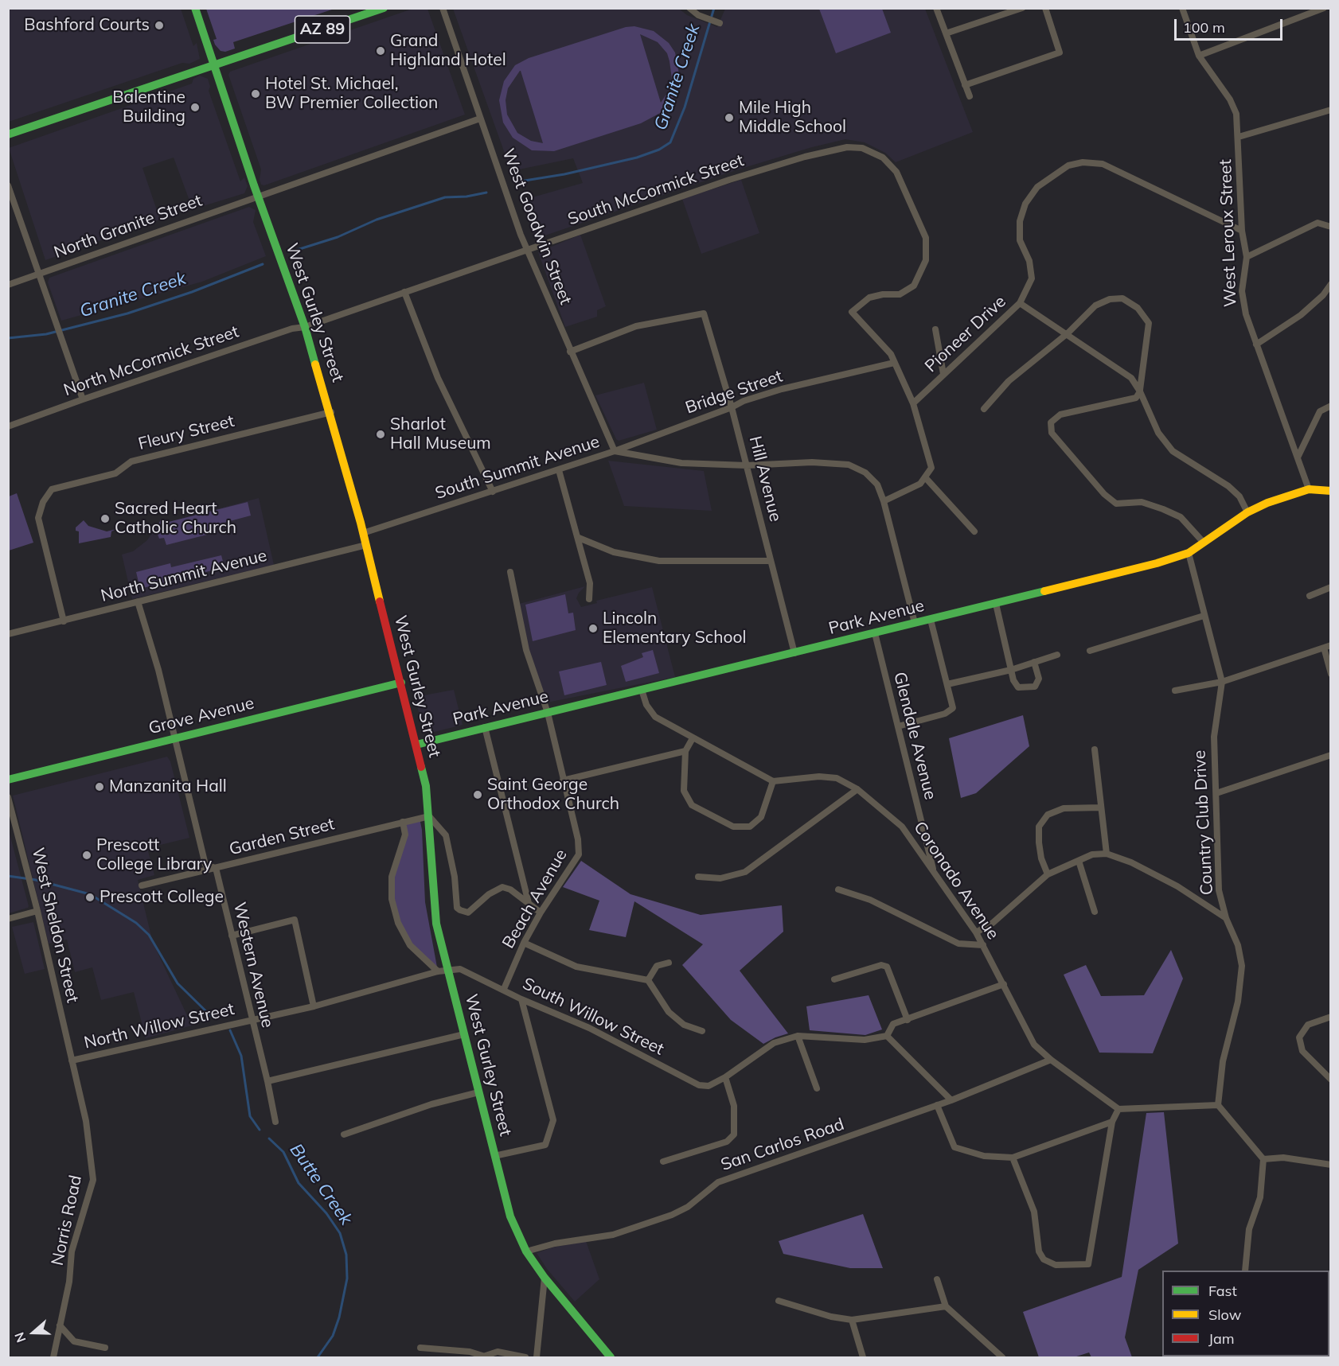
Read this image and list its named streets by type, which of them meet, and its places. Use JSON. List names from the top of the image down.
{
  "streets": {
    "main road": [
      "AZ 89",
      "West Gurley Street",
      "Park Avenue",
      "Grove Avenue"
    ],
    "street": [
      "South McCormick Street",
      "North Granite Street",
      "West Goodwin Street",
      "West Leroux Street",
      "Pioneer Drive",
      "North McCormick Street",
      "Bridge Street",
      "Fleury Street",
      "South Summit Avenue",
      "Hill Avenue",
      "North Summit Avenue",
      "Glendale Avenue",
      "Country Club Drive",
      "Garden Street",
      "Coronado Avenue",
      "Beach Avenue",
      "West Sheldon Street",
      "Western Avenue",
      "South Willow Street",
      "North Willow Street",
      "San Carlos Road",
      "Norris Road"
    ]
  },
  "crossings": [
    ["AZ 89", "West Gurley Street"],
    ["South McCormick Street", "West Goodwin Street"],
    ["South McCormick Street", "West Gurley Street"],
    ["South McCormick Street", "North McCormick Street"],
    ["South McCormick Street", "Bridge Street"],
    ["North Granite Street", "West Goodwin Street"],
    ["North Granite Street", "West Gurley Street"],
    ["West Goodwin Street", "Bridge Street"],
    ["West Goodwin Street", "South Summit Avenue"],
    ["West Goodwin Street", "Hill Avenue"],
    ["West Leroux Street", "Pioneer Drive"],
    ["West Leroux Street", "Park Avenue"],
    ["West Gurley Street", "North McCormick Street"],
    ["West Gurley Street", "Fleury Street"],
    ["West Gurley Street", "South Summit Avenue"],
    ["West Gurley Street", "North Summit Avenue"],
    ["West Gurley Street", "Park Avenue"],
    ["West Gurley Street", "Grove Avenue"],
    ["West Gurley Street", "Garden Street"],
    ["West Gurley Street", "South Willow Street"],
    ["West Gurley Street", "North Willow Street"],
    ["West Gurley Street", "San Carlos Road"],
    ["Bridge Street", "South Summit Avenue"],
    ["Bridge Street", "Hill Avenue"],
    ["Fleury Street", "North Summit Avenue"],
    ["South Summit Avenue", "Hill Avenue"],
    ["Hill Avenue", "Park Avenue"],
    ["North Summit Avenue", "Western Avenue"],
    ["Park Avenue", "Glendale Avenue"],
    ["Park Avenue", "Country Club Drive"],
    ["Park Avenue", "Beach Avenue"],
    ["Grove Avenue", "Western Avenue"],
    ["Glendale Avenue", "Coronado Avenue"],
    ["Garden Street", "Western Avenue"],
    ["Coronado Avenue", "San Carlos Road"],
    ["Beach Avenue", "South Willow Street"],
    ["West Sheldon Street", "North Willow Street"],
    ["West Sheldon Street", "Norris Road"],
    ["Western Avenue", "North Willow Street"],
    ["South Willow Street", "North Willow Street"],
    ["North Willow Street", "Norris Road"]
  ],
  "water": ["Granite Creek", "Butte Creek"],
  "places": [
    "Bashford Courts",
    "Grand Highland Hotel",
    "Hotel St. Michael, BW Premier Collection",
    "Balentine Building",
    "Mile High Middle School",
    "Sharlot Hall Museum",
    "Sacred Heart Catholic Church",
    "Lincoln Elementary School",
    "Manzanita Hall",
    "Saint George Orthodox Church",
    "Prescott College Library",
    "Prescott College"
  ],
  "legend": ["Fast", "Slow", "Jam"],
  "scale_bar": "100 m",
  "north": "left"
}
